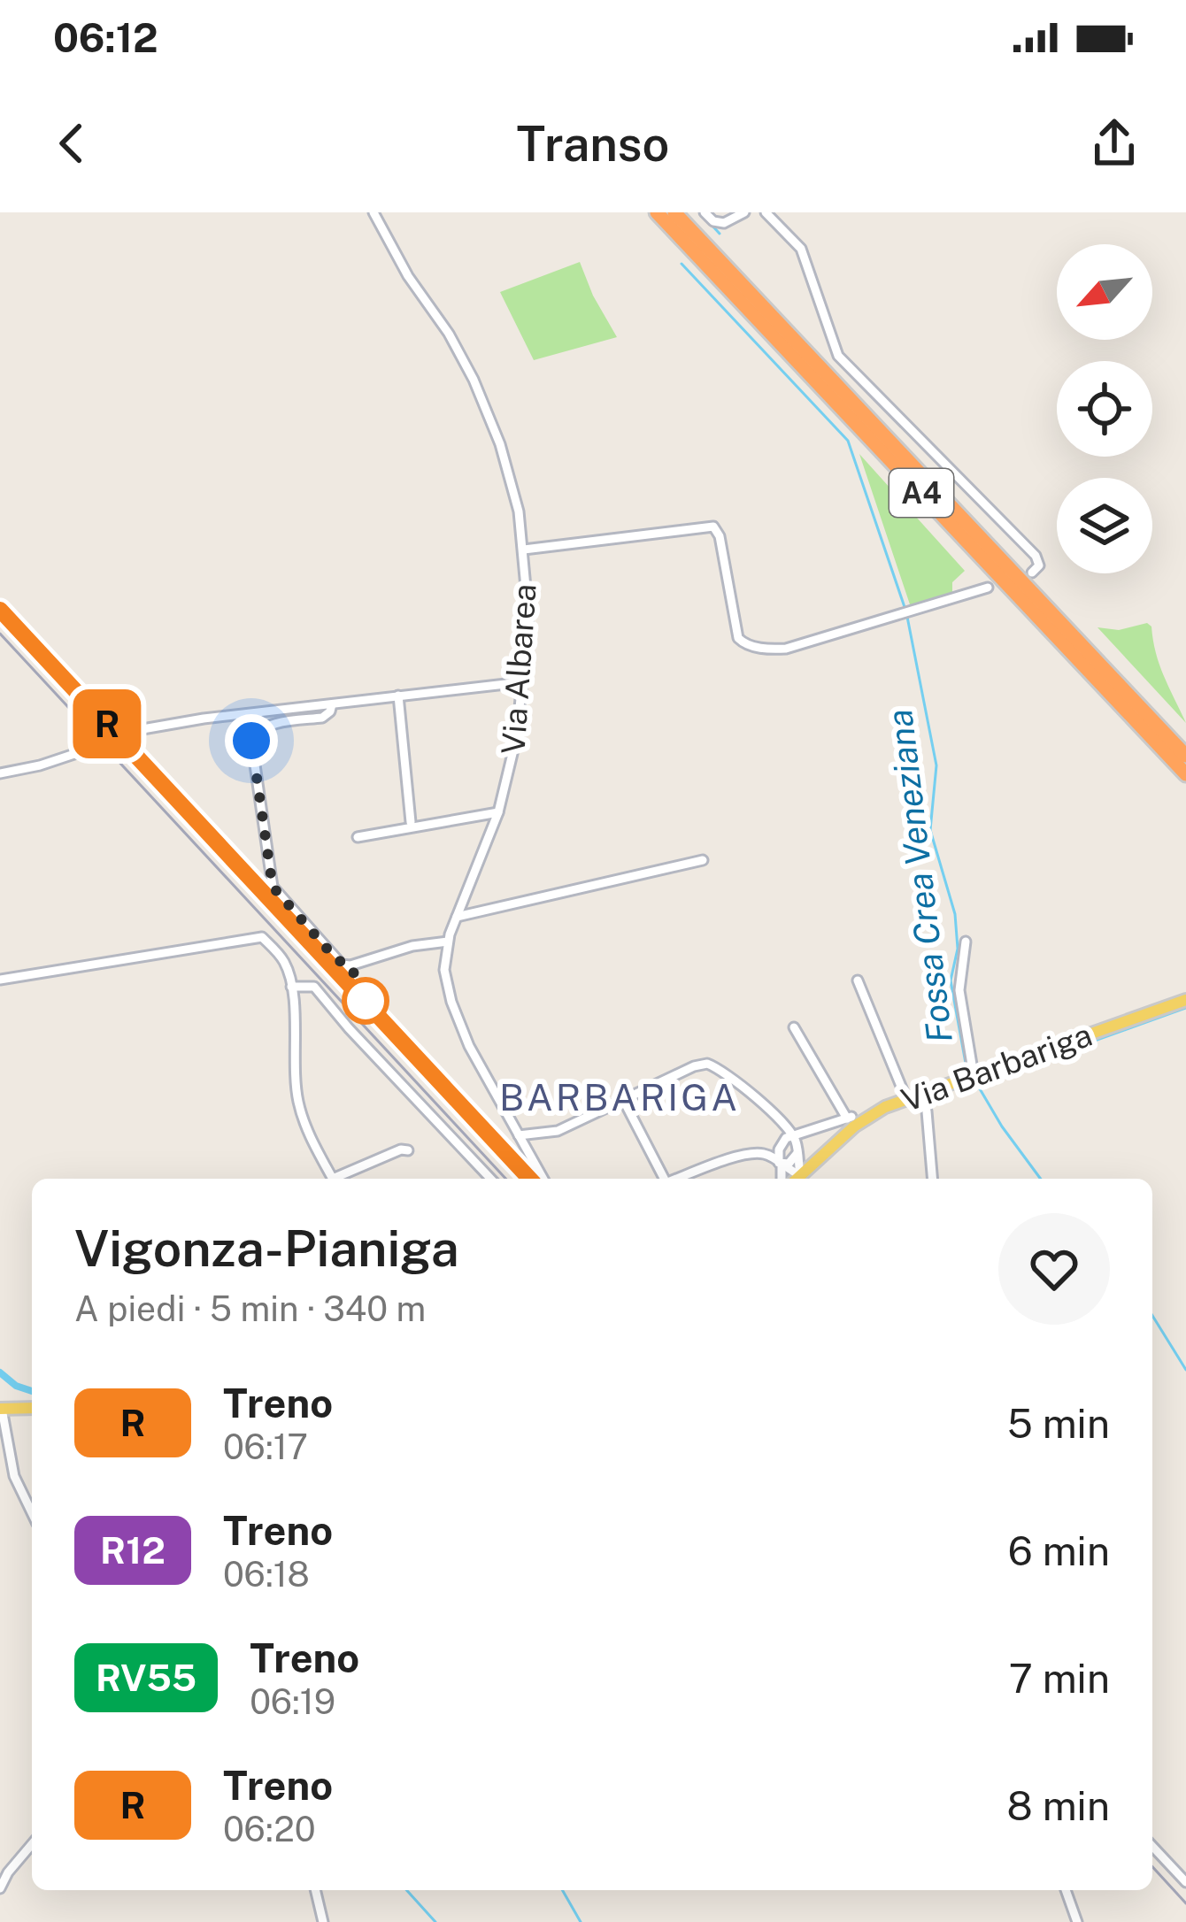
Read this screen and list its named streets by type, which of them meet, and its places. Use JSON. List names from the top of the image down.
{
  "streets": {
    "highway": ["A4"],
    "main road": ["Via Barbariga"],
    "street": ["Via Albarea"]
  },
  "districts": ["BARBARIGA"],
  "water": ["Fossa Crea Veneziana"],
  "north": "bottom left",
  "page": {
    "status": "06:12",
    "header": "Transo",
    "on_map": "R",
    "heading": ["Vigonza-Pianiga", "A piedi · 5 min · 340 m"],
    "list": [
      {
        "mark": "R",
        "name": "Treno",
        "note": "06:17",
        "value": "5 min"
      },
      {
        "mark": "R12",
        "name": "Treno",
        "note": "06:18",
        "value": "6 min"
      },
      {
        "mark": "RV55",
        "name": "Treno",
        "note": "06:19",
        "value": "7 min"
      },
      {
        "mark": "R",
        "name": "Treno",
        "note": "06:20",
        "value": "8 min"
      }
    ]
  }
}
